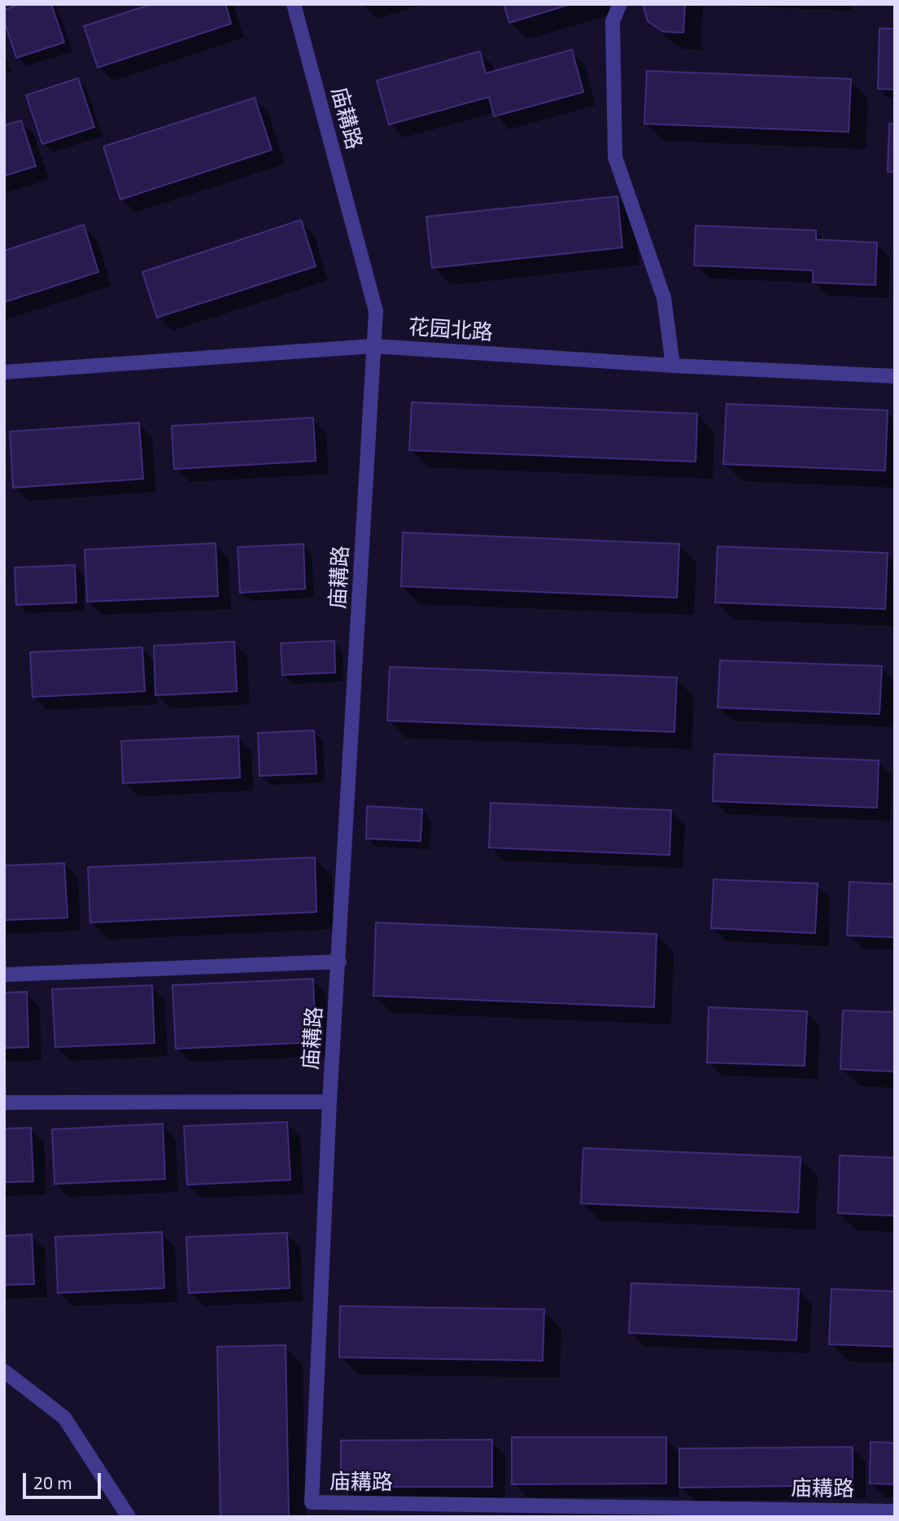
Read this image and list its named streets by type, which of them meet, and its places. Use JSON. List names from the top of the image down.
{
  "streets": {
    "street": ["庙耩路", "花园北路"]
  },
  "crossings": [
    ["庙耩路", "花园北路"]
  ],
  "scale_bar": "20 m"
}
